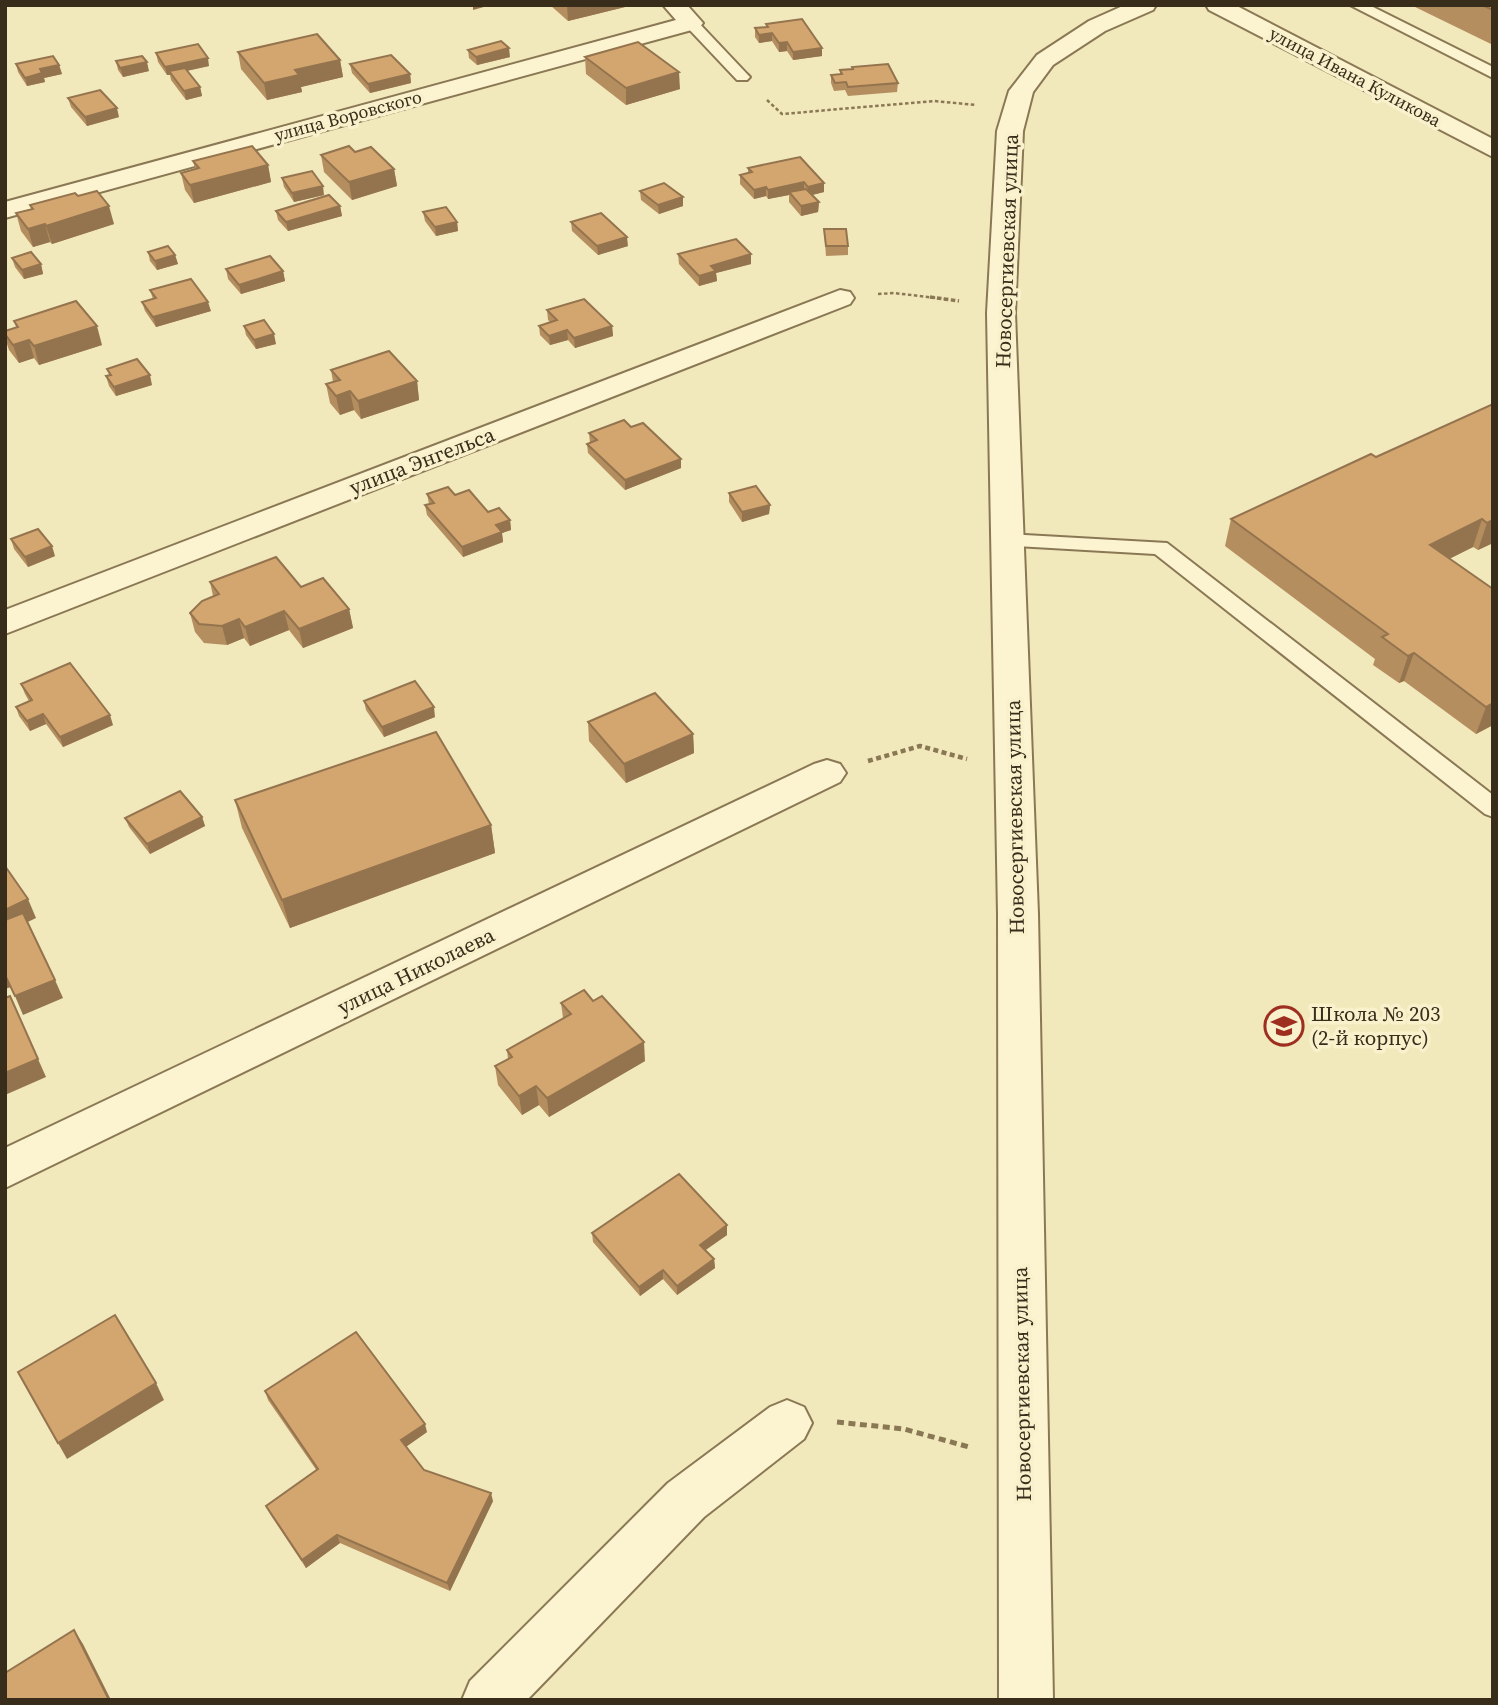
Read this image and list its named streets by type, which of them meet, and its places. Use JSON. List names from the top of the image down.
{
  "streets": {
    "street": [
      "улица Ивана Куликова",
      "улица Воровского",
      "Новосергиевская улица",
      "улица Энгельса",
      "улица Николаева"
    ]
  },
  "places": {
    "school or university": ["Школа № 203 (2-й корпус)"]
  }
}
